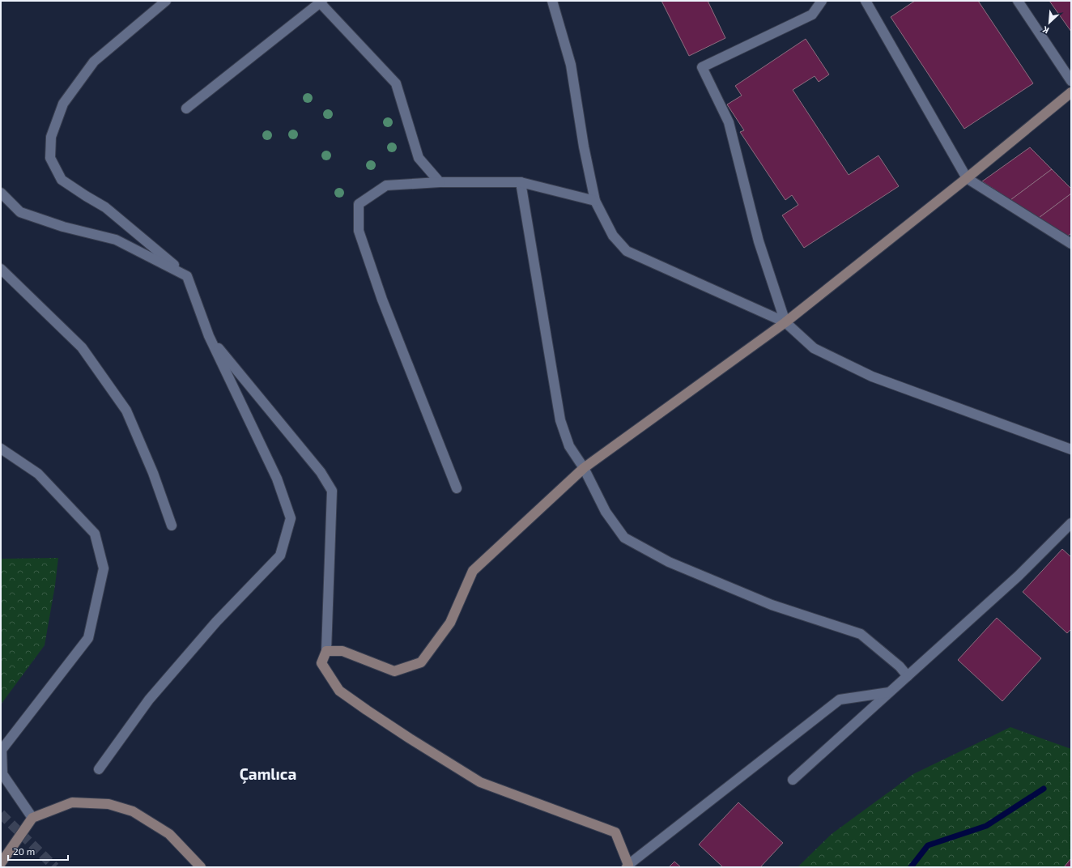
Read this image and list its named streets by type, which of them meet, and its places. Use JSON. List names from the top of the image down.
{
  "districts": ["Çamlıca"],
  "scale_bar": "20 m",
  "north": "bottom left"
}
